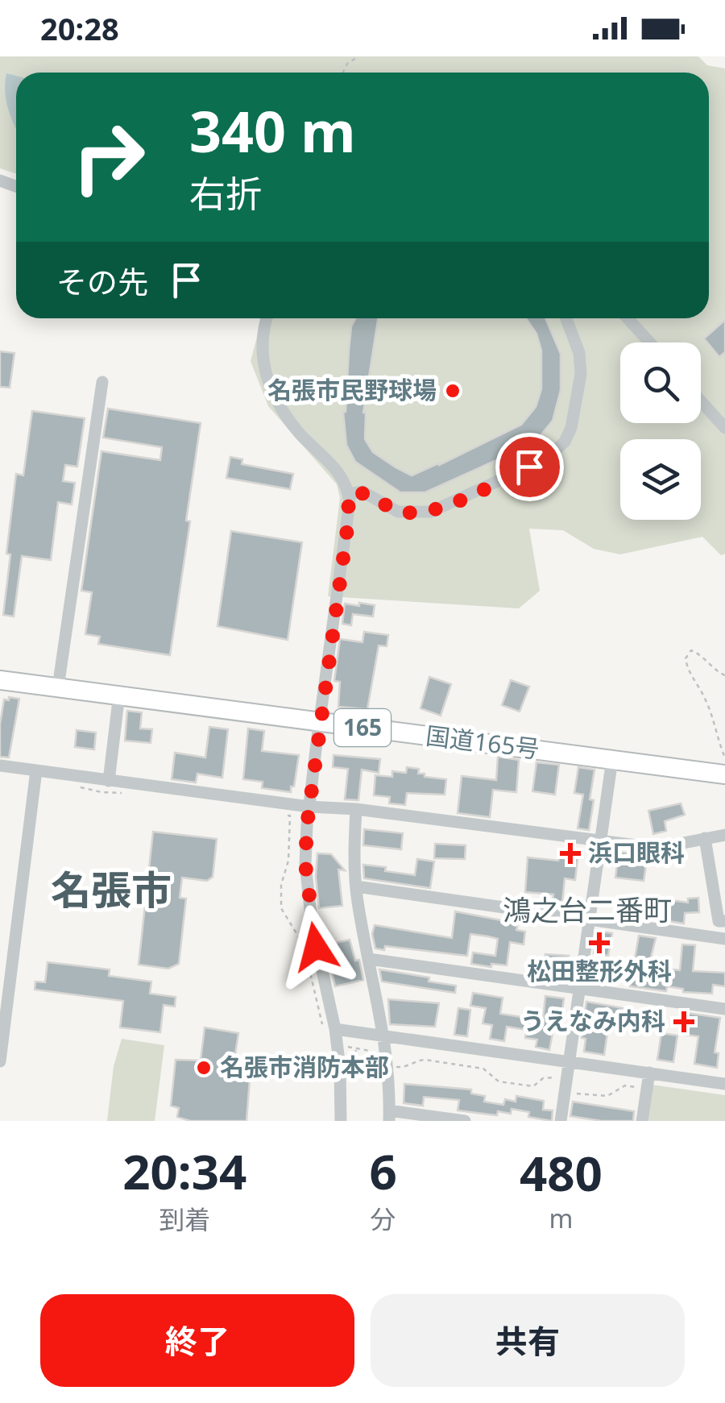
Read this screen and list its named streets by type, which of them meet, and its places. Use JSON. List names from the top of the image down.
{
  "streets": {
    "highway": ["165", "国道165号"]
  },
  "districts": ["名張市", "鴻之台二番町"],
  "places": {
    "other": ["名張市民野球場", "名張市消防本部"],
    "health": ["浜口眼科", "松田整形外科", "うえなみ内科"]
  },
  "page": {
    "status": "20:28",
    "turn": ["340 m", "右折"],
    "then": "その先",
    "eta": [
      "20:34",
      "到着",
      "6",
      "分",
      "480",
      "m"
    ],
    "buttons": ["終了", "共有"]
  }
}
